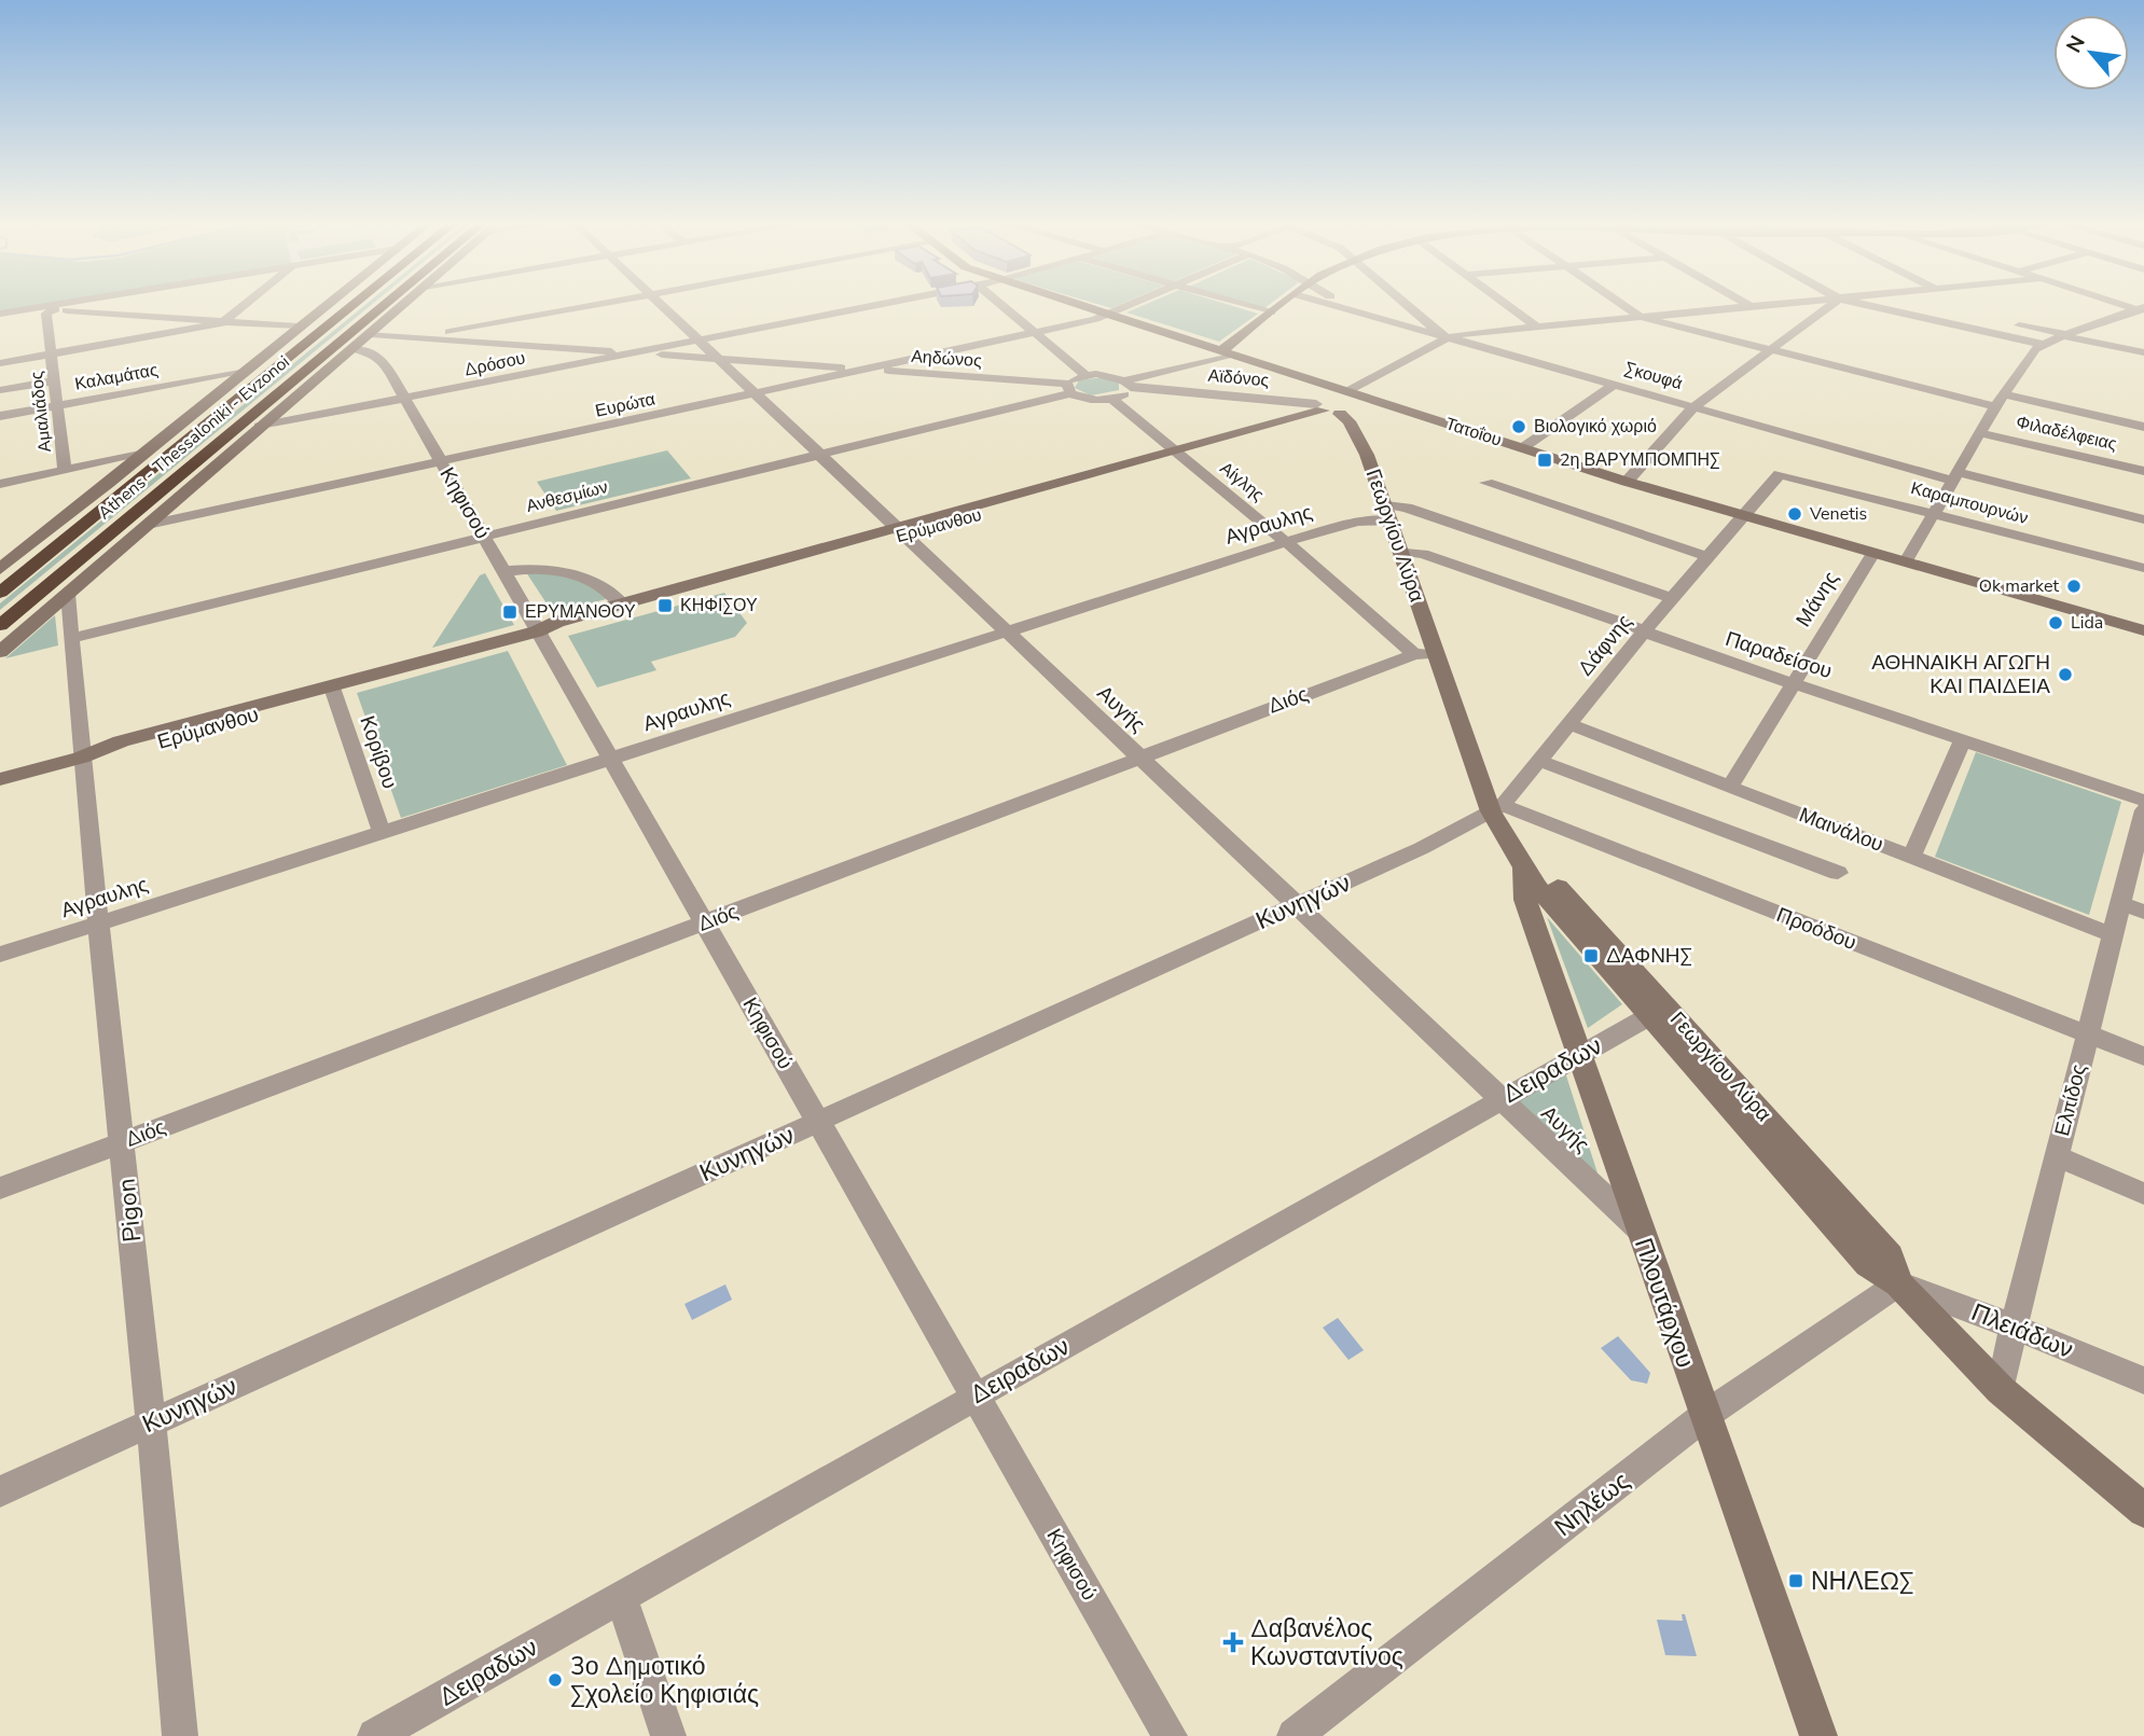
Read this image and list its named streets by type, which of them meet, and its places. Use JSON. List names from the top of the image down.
{
  "streets": {
    "highway": ["Athens - Thessaloniki - Evzonoi"],
    "main road": [
      "Τατοΐου",
      "Ερύμανθου",
      "Γεωργίου Λύρα",
      "Πλουτάρχου"
    ],
    "street": [
      "Αηδώνος",
      "Δρόσου",
      "Σκουφά",
      "Καλαμάτας",
      "Αϊδόνος",
      "Ευρώτα",
      "Αμαλιάδος",
      "Φιλαδέλφειας",
      "Αίγλης",
      "Ανθεσμίων",
      "Κηφισού",
      "Καραμπουρνών",
      "Αγραυλης",
      "Μάνης",
      "Δάφνης",
      "Παραδείσου",
      "Διός",
      "Αυγής",
      "Κορίβου",
      "Μαινάλου",
      "Κυνηγών",
      "Προόδου",
      "Δειραδων",
      "Ελπίδος",
      "Pigon",
      "Πλειάδων",
      "Νηλέως"
    ]
  },
  "crossings": [
    ["Αηδώνος", "Δρόσου"],
    ["Αηδώνος", "Ευρώτα"],
    ["Αηδώνος", "Αίγλης"],
    ["Αηδώνος", "Ανθεσμίων"],
    ["Αηδώνος", "Αυγής"],
    ["Δρόσου", "Κηφισού"],
    ["Δρόσου", "Αυγής"],
    ["Καλαμάτας", "Αμαλιάδος"],
    ["Αϊδόνος", "Ερύμανθου"],
    ["Αϊδόνος", "Γεωργίου Λύρα"],
    ["Ευρώτα", "Τατοΐου"],
    ["Ευρώτα", "Κηφισού"],
    ["Ευρώτα", "Αυγής"],
    ["Τατοΐου", "Ερύμανθου"],
    ["Τατοΐου", "Μάνης"],
    ["Τατοΐου", "Δάφνης"],
    ["Αίγλης", "Αγραυλης"],
    ["Αίγλης", "Ερύμανθου"],
    ["Αίγλης", "Γεωργίου Λύρα"],
    ["Αίγλης", "Διός"],
    ["Ανθεσμίων", "Κηφισού"],
    ["Ανθεσμίων", "Αυγής"],
    ["Ανθεσμίων", "Pigon"],
    ["Κηφισού", "Αγραυλης"],
    ["Κηφισού", "Ερύμανθου"],
    ["Κηφισού", "Διός"],
    ["Κηφισού", "Κυνηγών"],
    ["Κηφισού", "Δειραδων"],
    ["Καραμπουρνών", "Δάφνης"],
    ["Αγραυλης", "Γεωργίου Λύρα"],
    ["Αγραυλης", "Δάφνης"],
    ["Αγραυλης", "Αυγής"],
    ["Αγραυλης", "Κορίβου"],
    ["Αγραυλης", "Pigon"],
    ["Ερύμανθου", "Γεωργίου Λύρα"],
    ["Ερύμανθου", "Αυγής"],
    ["Ερύμανθου", "Κορίβου"],
    ["Ερύμανθου", "Pigon"],
    ["Γεωργίου Λύρα", "Δάφνης"],
    ["Γεωργίου Λύρα", "Παραδείσου"],
    ["Γεωργίου Λύρα", "Διός"],
    ["Γεωργίου Λύρα", "Κυνηγών"],
    ["Γεωργίου Λύρα", "Προόδου"],
    ["Γεωργίου Λύρα", "Δειραδων"],
    ["Γεωργίου Λύρα", "Ελπίδος"],
    ["Γεωργίου Λύρα", "Πλουτάρχου"],
    ["Γεωργίου Λύρα", "Πλειάδων"],
    ["Γεωργίου Λύρα", "Νηλέως"],
    ["Μάνης", "Παραδείσου"],
    ["Μάνης", "Μαινάλου"],
    ["Δάφνης", "Παραδείσου"],
    ["Δάφνης", "Μαινάλου"],
    ["Δάφνης", "Κυνηγών"],
    ["Δάφνης", "Προόδου"],
    ["Διός", "Αυγής"],
    ["Διός", "Pigon"],
    ["Αυγής", "Κυνηγών"],
    ["Αυγής", "Δειραδων"],
    ["Αυγής", "Πλουτάρχου"],
    ["Μαινάλου", "Ελπίδος"],
    ["Κυνηγών", "Προόδου"],
    ["Κυνηγών", "Pigon"],
    ["Προόδου", "Ελπίδος"],
    ["Δειραδων", "Πλουτάρχου"],
    ["Ελπίδος", "Πλειάδων"],
    ["Πλουτάρχου", "Νηλέως"],
    ["Πλειάδων", "Νηλέως"]
  ],
  "places": {
    "other": [
      "Βιολογικό χωριό",
      "Venetis",
      "Ok market",
      "Lida",
      "ΑΘΗΝΑΙΚΗ ΑΓΩΓΗ ΚΑΙ ΠΑΙΔΕΙΑ",
      "3ο Δημοτικό Σχολείο Κηφισιάς"
    ],
    "transit": [
      "2η ΒΑΡΥΜΠΟΜΠΗΣ",
      "ΚΗΦΙΣΟΥ",
      "ΕΡΥΜΑΝΘΟΥ",
      "ΔΑΦΝΗΣ",
      "ΝΗΛΕΩΣ"
    ],
    "health": ["Δαβανέλος Κωνσταντίνος"]
  },
  "north": "top left"
}
